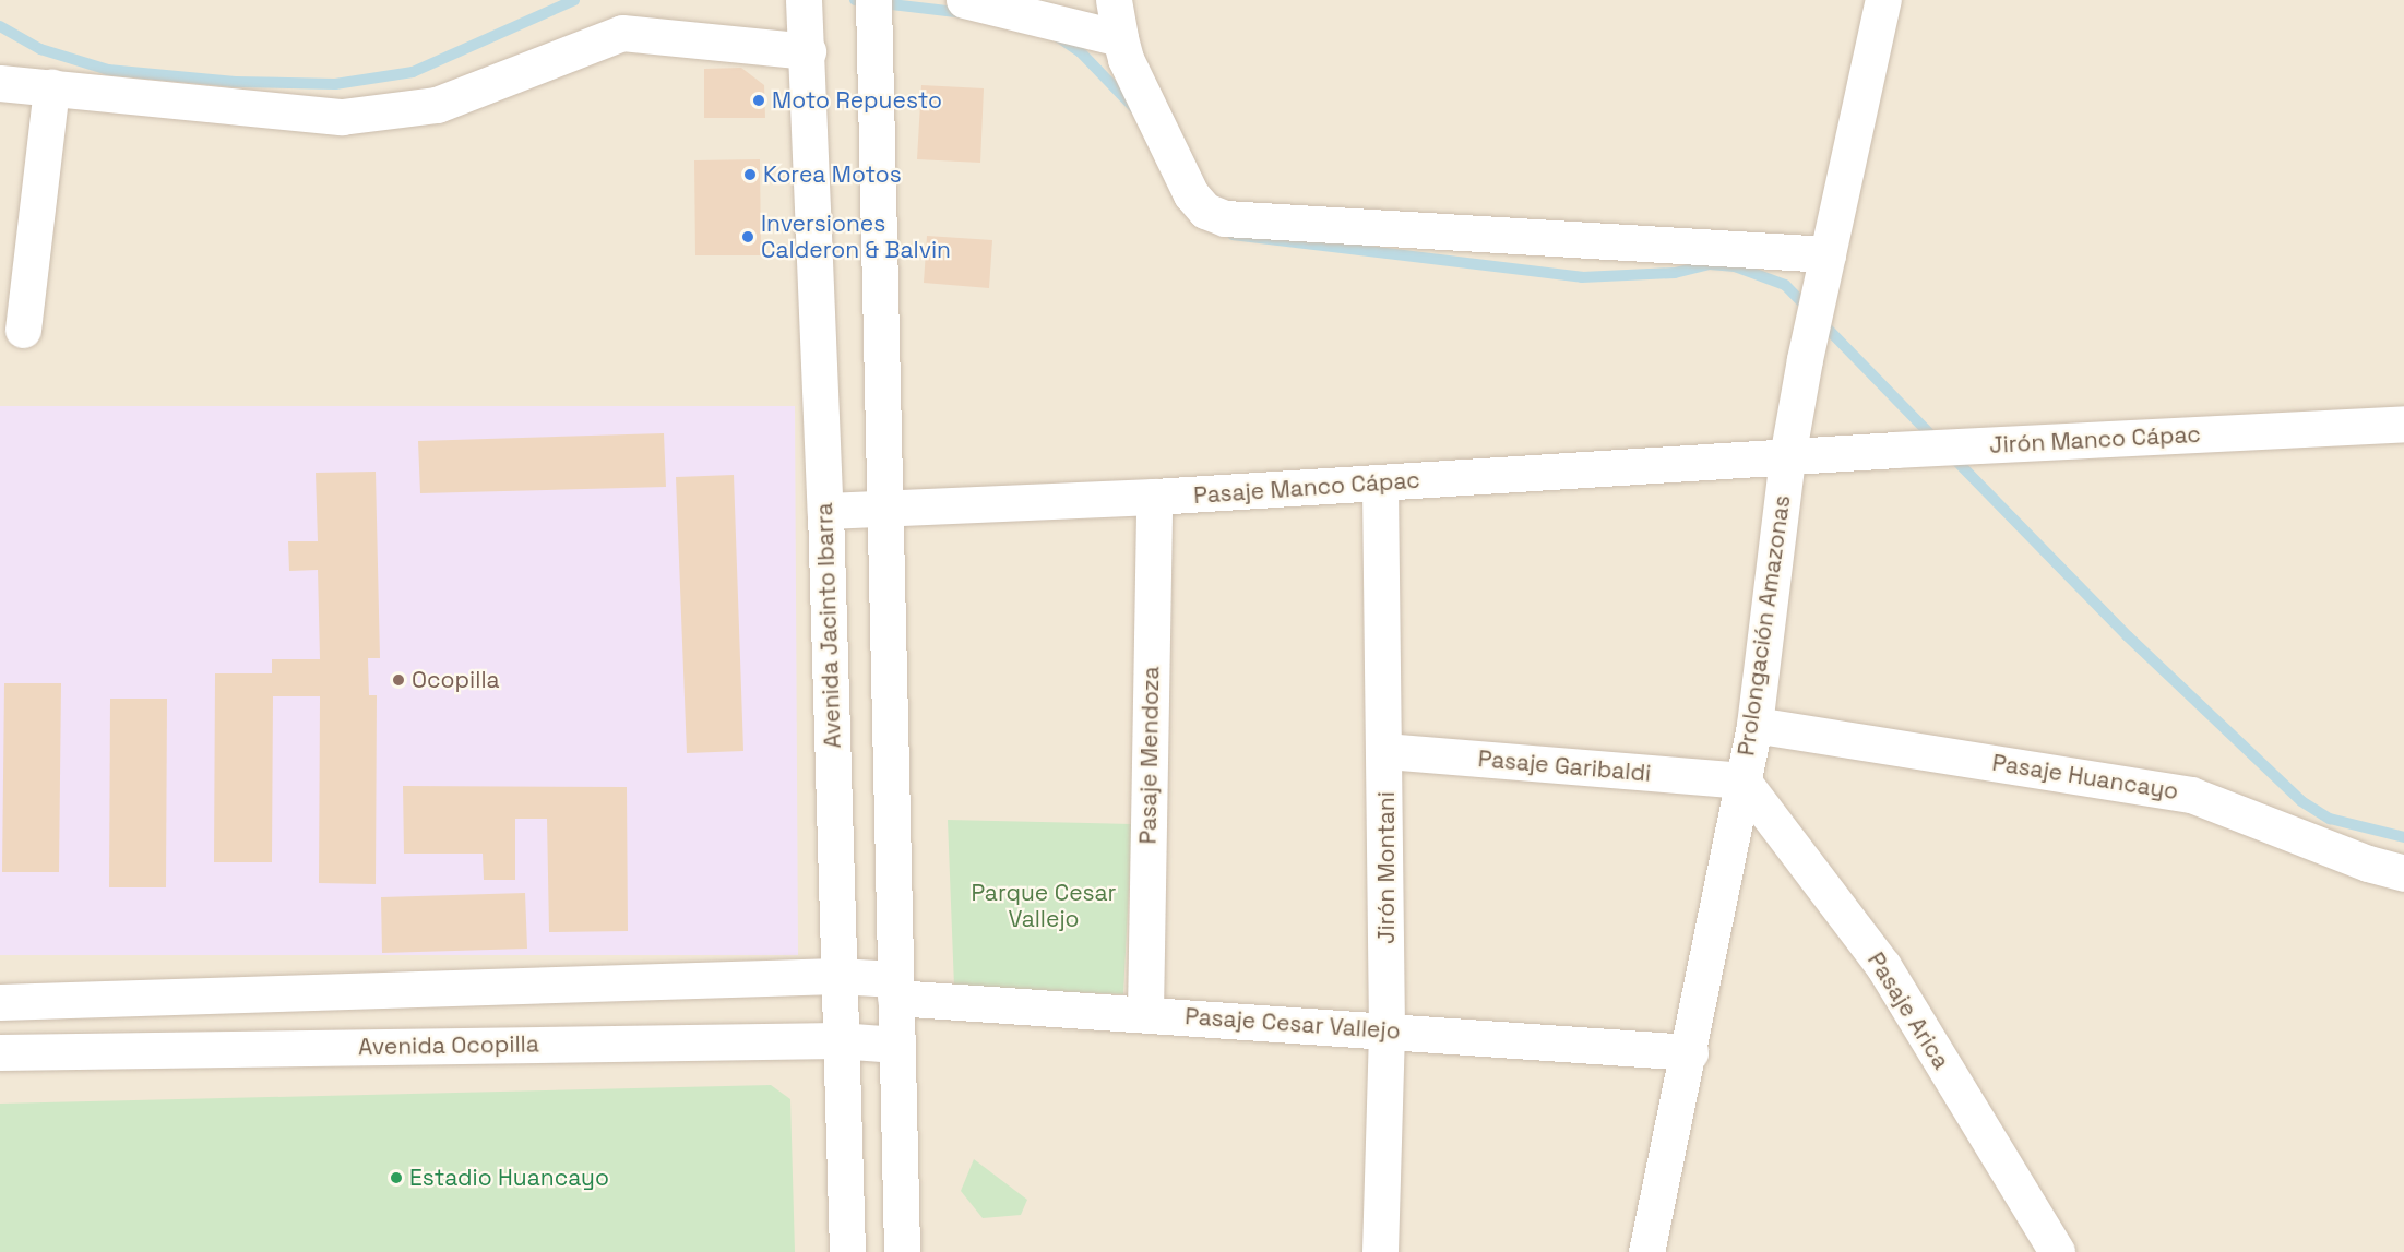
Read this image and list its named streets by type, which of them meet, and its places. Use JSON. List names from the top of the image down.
{
  "streets": {
    "street": [
      "Jirón Manco Cápac",
      "Pasaje Manco Cápac",
      "Avenida Jacinto Ibarra",
      "Prolongación Amazonas",
      "Pasaje Mendoza",
      "Pasaje Garibaldi",
      "Pasaje Huancayo",
      "Jirón Montani",
      "Pasaje Arica",
      "Pasaje Cesar Vallejo",
      "Avenida Ocopilla"
    ]
  },
  "crossings": [
    ["Jirón Manco Cápac", "Pasaje Manco Cápac"],
    ["Jirón Manco Cápac", "Prolongación Amazonas"],
    ["Pasaje Manco Cápac", "Avenida Jacinto Ibarra"],
    ["Pasaje Manco Cápac", "Prolongación Amazonas"],
    ["Pasaje Manco Cápac", "Pasaje Mendoza"],
    ["Pasaje Manco Cápac", "Jirón Montani"],
    ["Avenida Jacinto Ibarra", "Avenida Ocopilla"],
    ["Prolongación Amazonas", "Pasaje Garibaldi"],
    ["Prolongación Amazonas", "Pasaje Huancayo"],
    ["Prolongación Amazonas", "Pasaje Arica"],
    ["Prolongación Amazonas", "Pasaje Cesar Vallejo"],
    ["Pasaje Mendoza", "Pasaje Cesar Vallejo"],
    ["Pasaje Garibaldi", "Jirón Montani"],
    ["Pasaje Garibaldi", "Pasaje Arica"],
    ["Jirón Montani", "Pasaje Cesar Vallejo"]
  ],
  "parks": ["Parque Cesar Vallejo"],
  "places": [
    "Moto Repuesto",
    "Korea Motos",
    "Inversiones Calderon & Balvin",
    "Ocopilla",
    "Estadio Huancayo"
  ]
}
